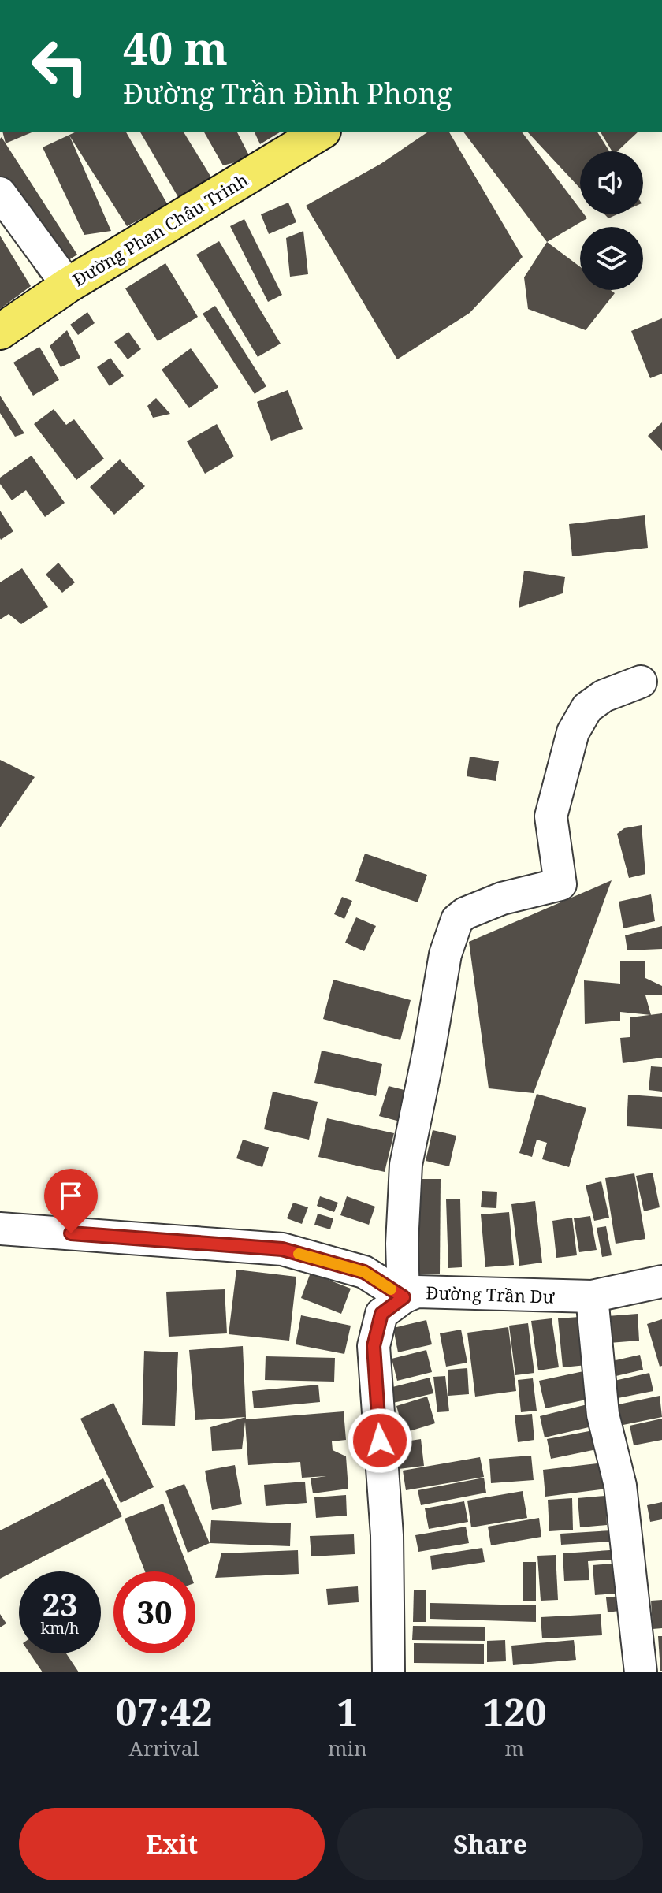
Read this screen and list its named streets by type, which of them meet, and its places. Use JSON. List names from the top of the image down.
{
  "streets": {
    "main road": ["Đường Phan Châu Trinh"],
    "street": ["Đường Trần Dư"]
  },
  "page": {
    "turn": ["40 m", "Đường Trần Đình Phong"],
    "speed": "23 km/h",
    "limit": "30",
    "eta": [
      "07:42",
      "Arrival",
      "1",
      "min",
      "120",
      "m"
    ],
    "buttons": ["Exit", "Share"]
  }
}
